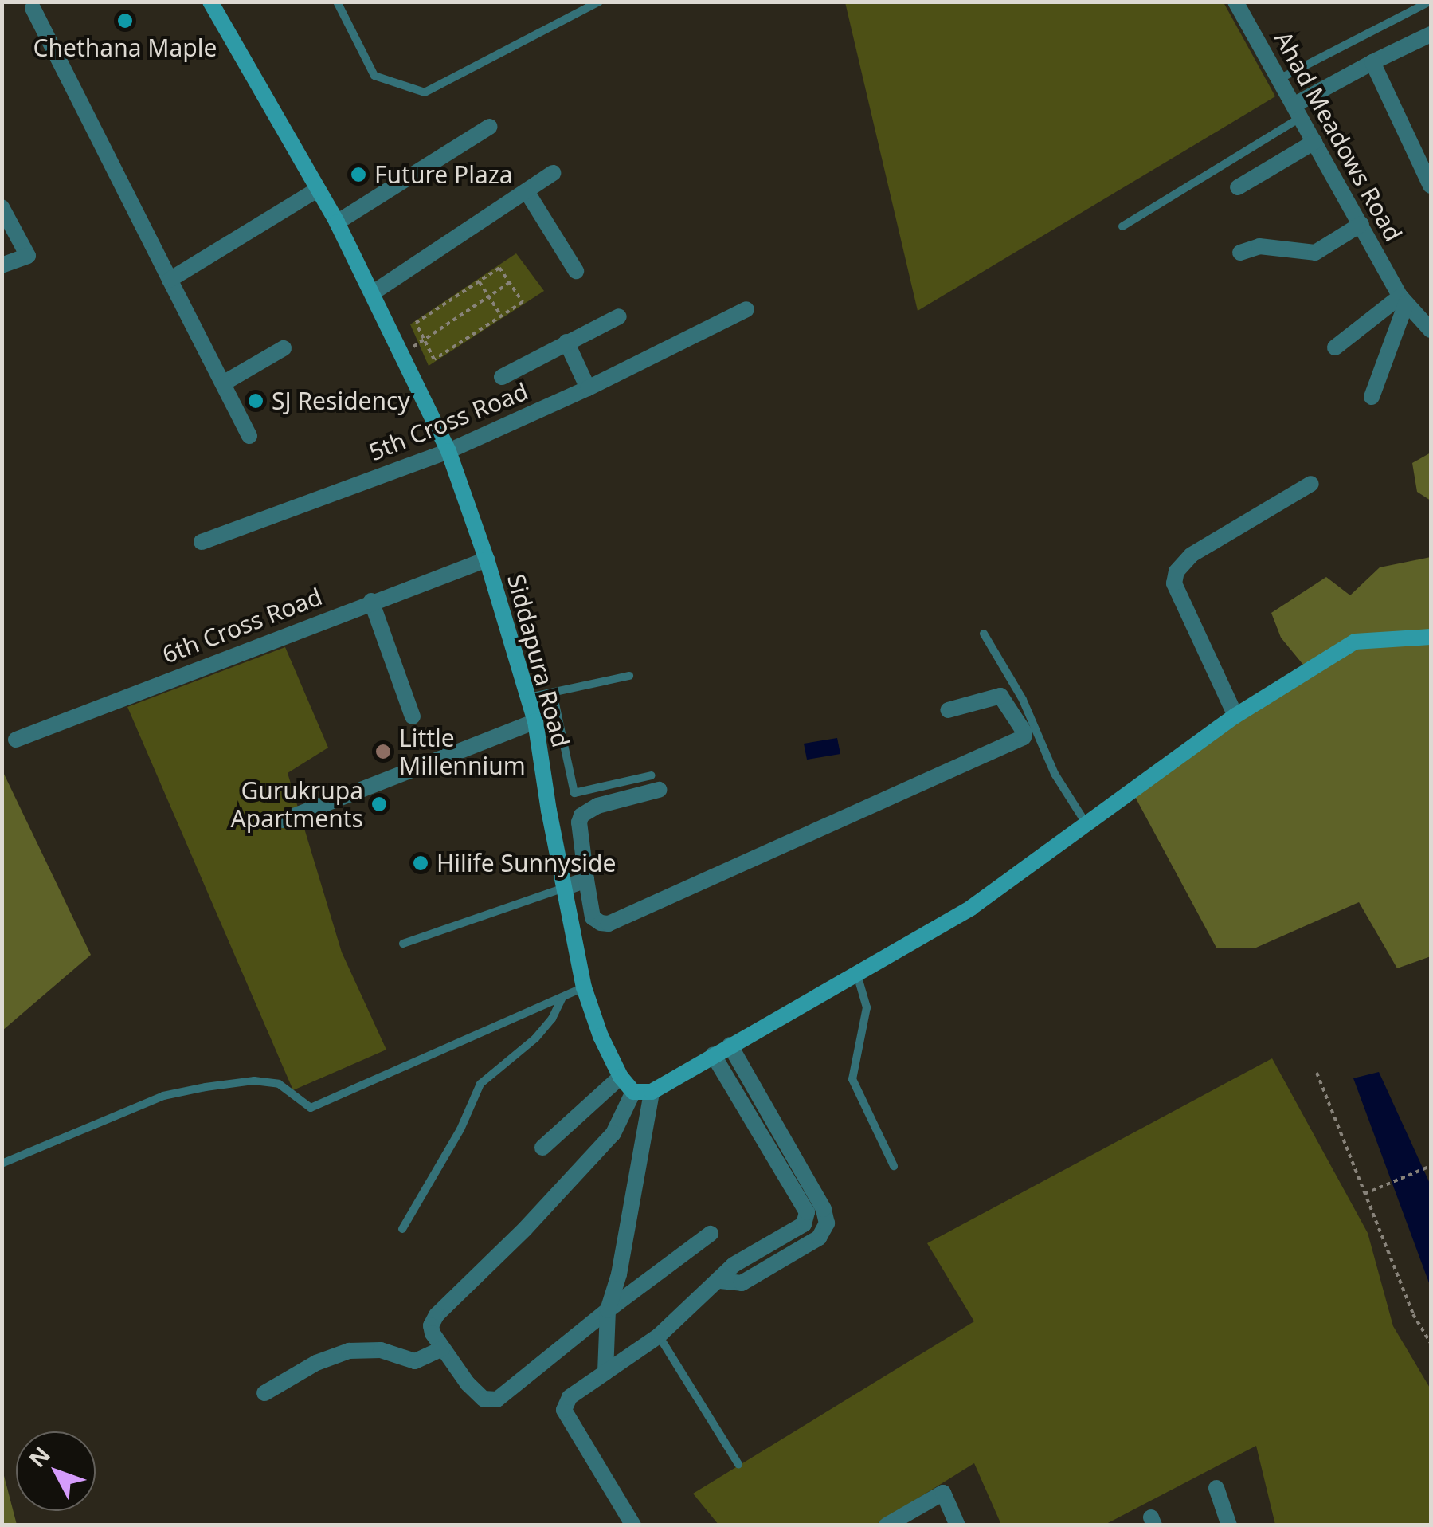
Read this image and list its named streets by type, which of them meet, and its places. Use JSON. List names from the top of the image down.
{
  "streets": {
    "street": [
      "Ahad Meadows Road",
      "5th Cross Road",
      "6th Cross Road",
      "Siddapura Road"
    ]
  },
  "crossings": [
    ["5th Cross Road", "Siddapura Road"],
    ["6th Cross Road", "Siddapura Road"]
  ],
  "places": [
    "Chethana Maple",
    "Future Plaza",
    "SJ Residency",
    "Little Millennium",
    "Gurukrupa Apartments",
    "Hilife Sunnyside"
  ],
  "north": "top left"
}
